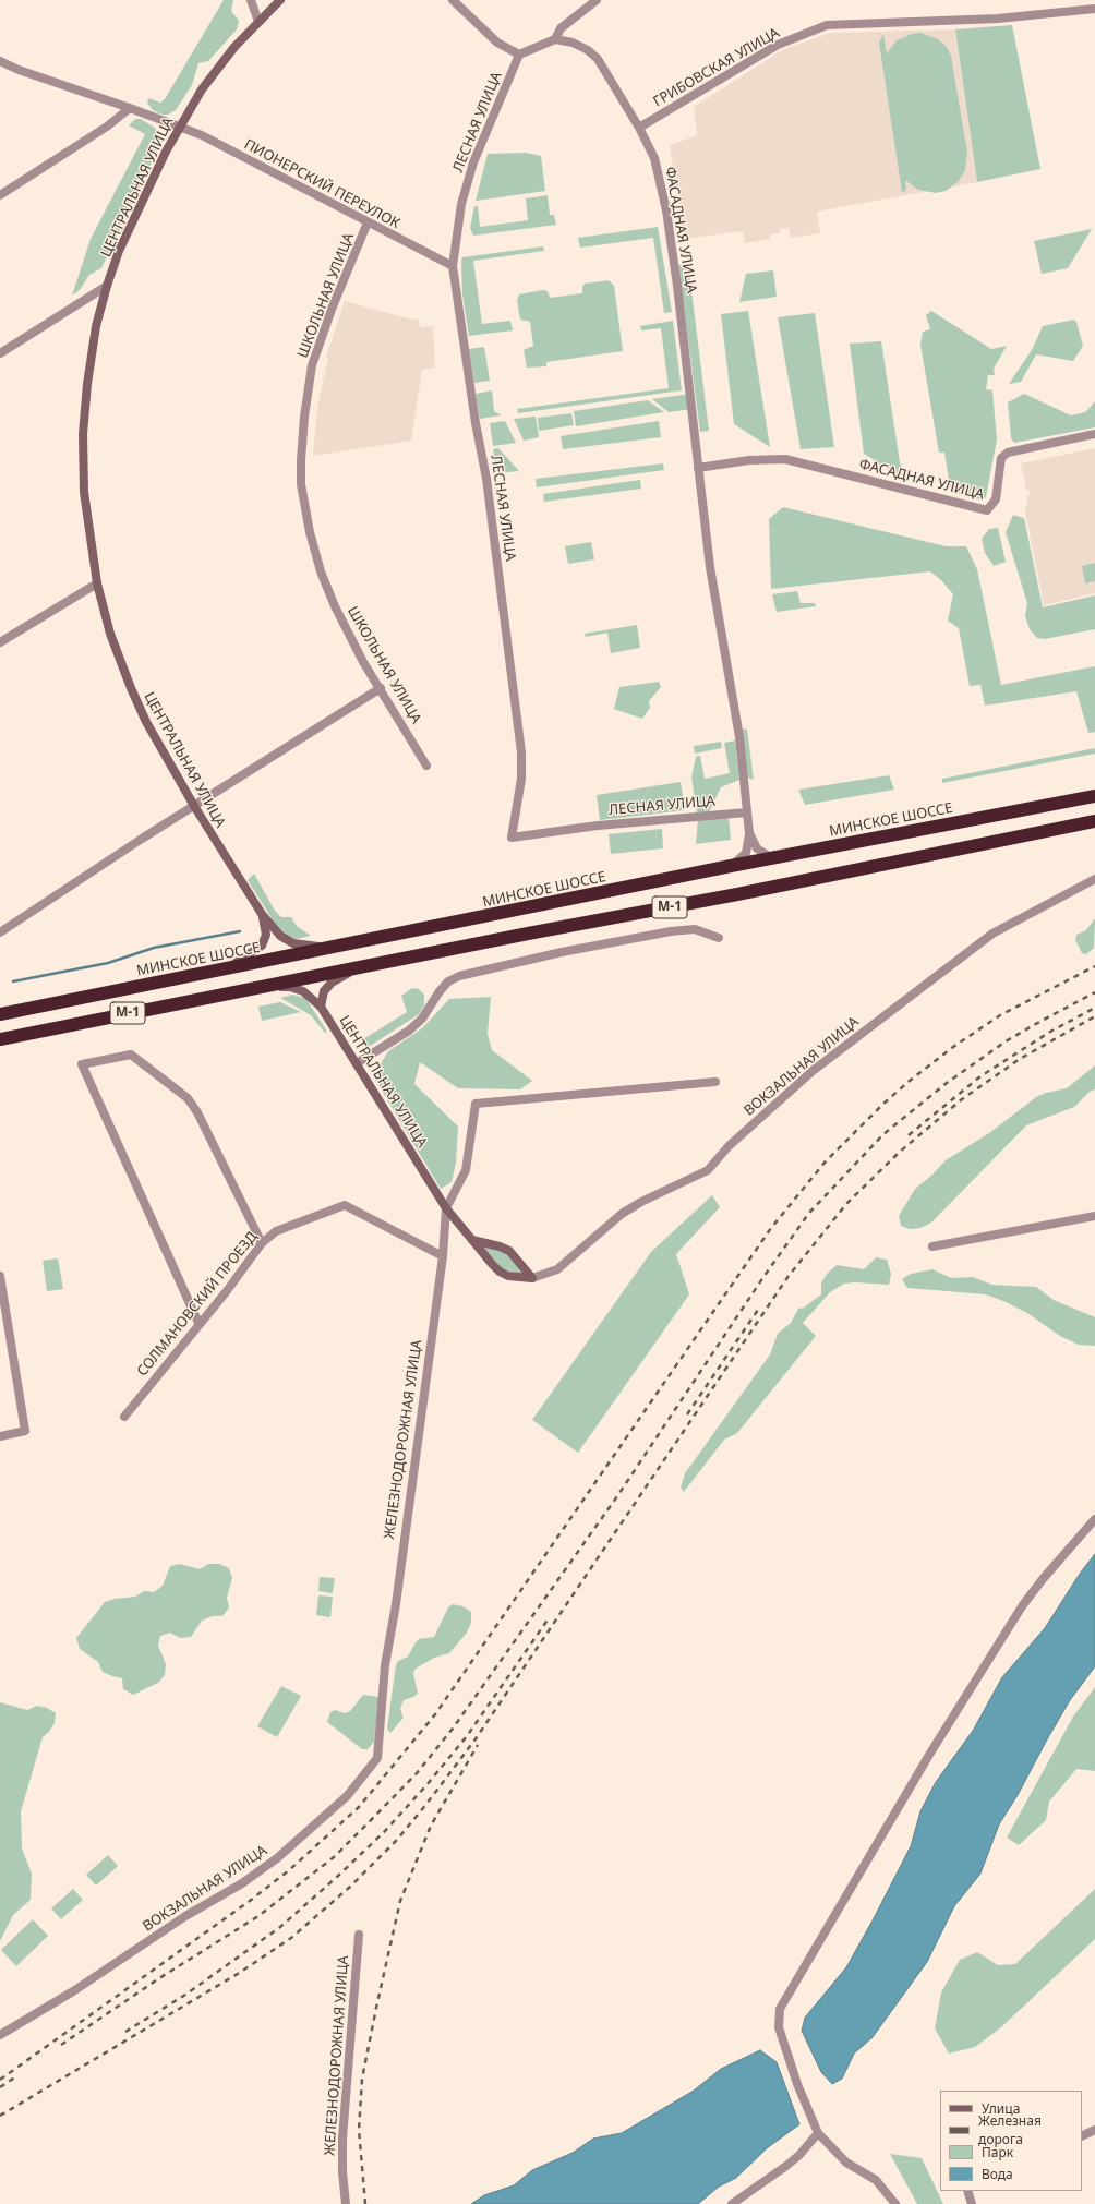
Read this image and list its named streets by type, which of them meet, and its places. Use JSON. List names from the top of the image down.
{
  "streets": {
    "highway": ["МИНСКОЕ ШОССЕ", "М-1"],
    "street": [
      "ГРИБОВСКАЯ УЛИЦА",
      "ЛЕСНАЯ УЛИЦА",
      "ПИОНЕРСКИЙ ПЕРЕУЛОК",
      "ЦЕНТРАЛЬНАЯ УЛИЦА",
      "ФАСАДНАЯ УЛИЦА",
      "ШКОЛЬНАЯ УЛИЦА",
      "ВОКЗАЛЬНАЯ УЛИЦА",
      "СОЛМАНОВСКИЙ ПРОЕЗД",
      "ЖЕЛЕЗНОДОРОЖНАЯ УЛИЦА"
    ]
  },
  "crossings": [
    ["ГРИБОВСКАЯ УЛИЦА", "ФАСАДНАЯ УЛИЦА"],
    ["ЛЕСНАЯ УЛИЦА", "ПИОНЕРСКИЙ ПЕРЕУЛОК"],
    ["ЛЕСНАЯ УЛИЦА", "ФАСАДНАЯ УЛИЦА"],
    ["ПИОНЕРСКИЙ ПЕРЕУЛОК", "ЦЕНТРАЛЬНАЯ УЛИЦА"],
    ["ПИОНЕРСКИЙ ПЕРЕУЛОК", "ШКОЛЬНАЯ УЛИЦА"],
    ["ЦЕНТРАЛЬНАЯ УЛИЦА", "МИНСКОЕ ШОССЕ"],
    ["ЦЕНТРАЛЬНАЯ УЛИЦА", "М-1"],
    ["ЦЕНТРАЛЬНАЯ УЛИЦА", "ВОКЗАЛЬНАЯ УЛИЦА"],
    ["ЦЕНТРАЛЬНАЯ УЛИЦА", "ЖЕЛЕЗНОДОРОЖНАЯ УЛИЦА"],
    ["ФАСАДНАЯ УЛИЦА", "МИНСКОЕ ШОССЕ"],
    ["ВОКЗАЛЬНАЯ УЛИЦА", "ЖЕЛЕЗНОДОРОЖНАЯ УЛИЦА"],
    ["СОЛМАНОВСКИЙ ПРОЕЗД", "ЖЕЛЕЗНОДОРОЖНАЯ УЛИЦА"]
  ],
  "legend": [
    "Улица",
    "Железная дорога",
    "Парк",
    "Вода"
  ]
}
